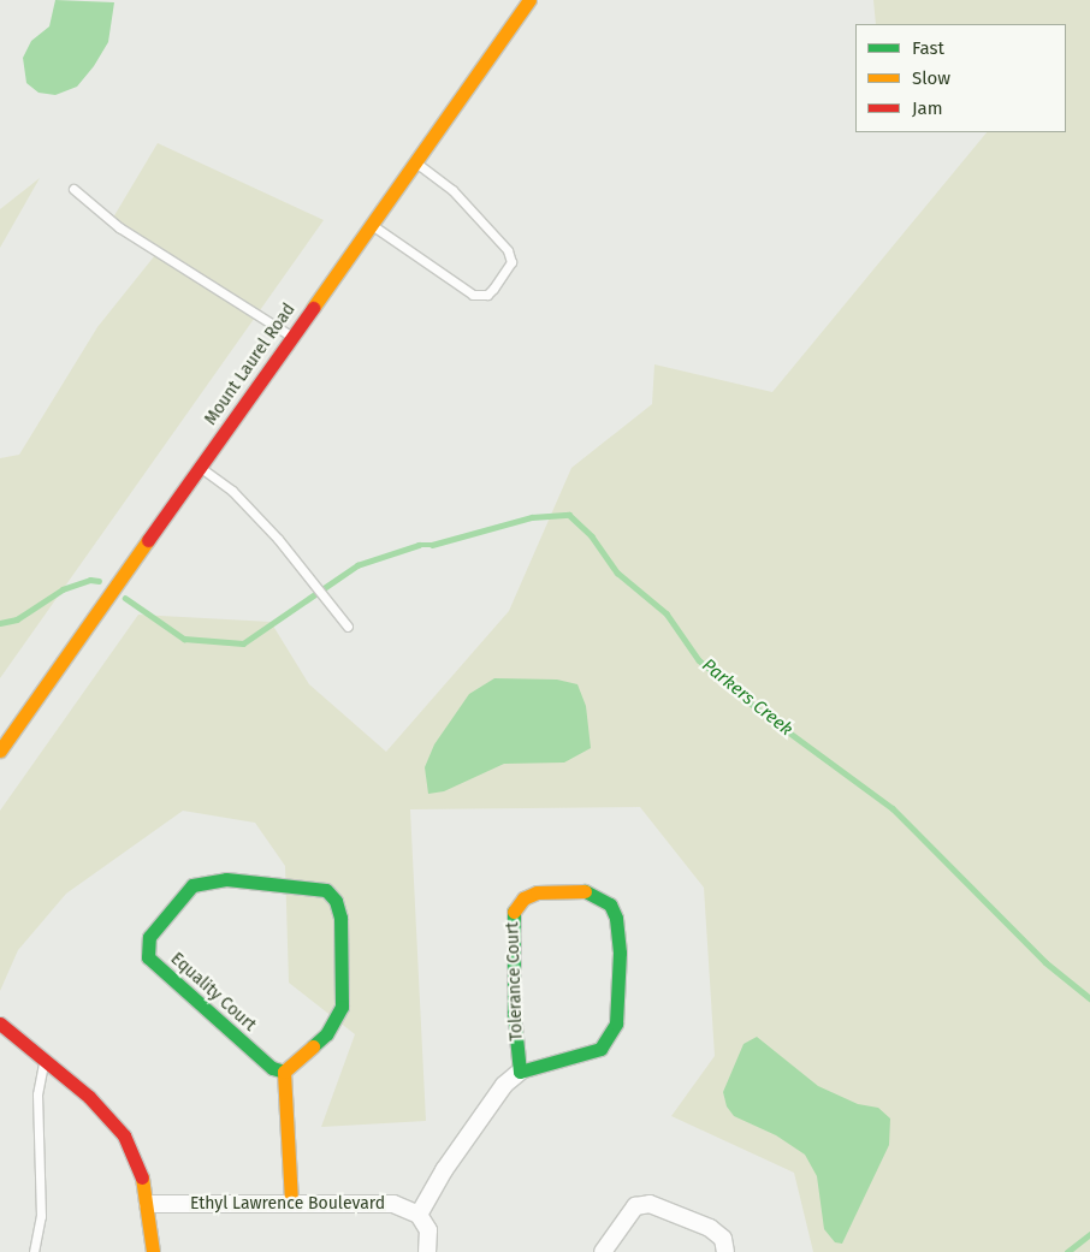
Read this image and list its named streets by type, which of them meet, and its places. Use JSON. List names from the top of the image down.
{
  "streets": {
    "street": [
      "Mount Laurel Road",
      "Tolerance Court",
      "Equality Court",
      "Ethyl Lawrence Boulevard"
    ]
  },
  "crossings": [
    ["Tolerance Court", "Ethyl Lawrence Boulevard"]
  ],
  "water": ["Parkers Creek"],
  "legend": ["Fast", "Slow", "Jam"]
}
